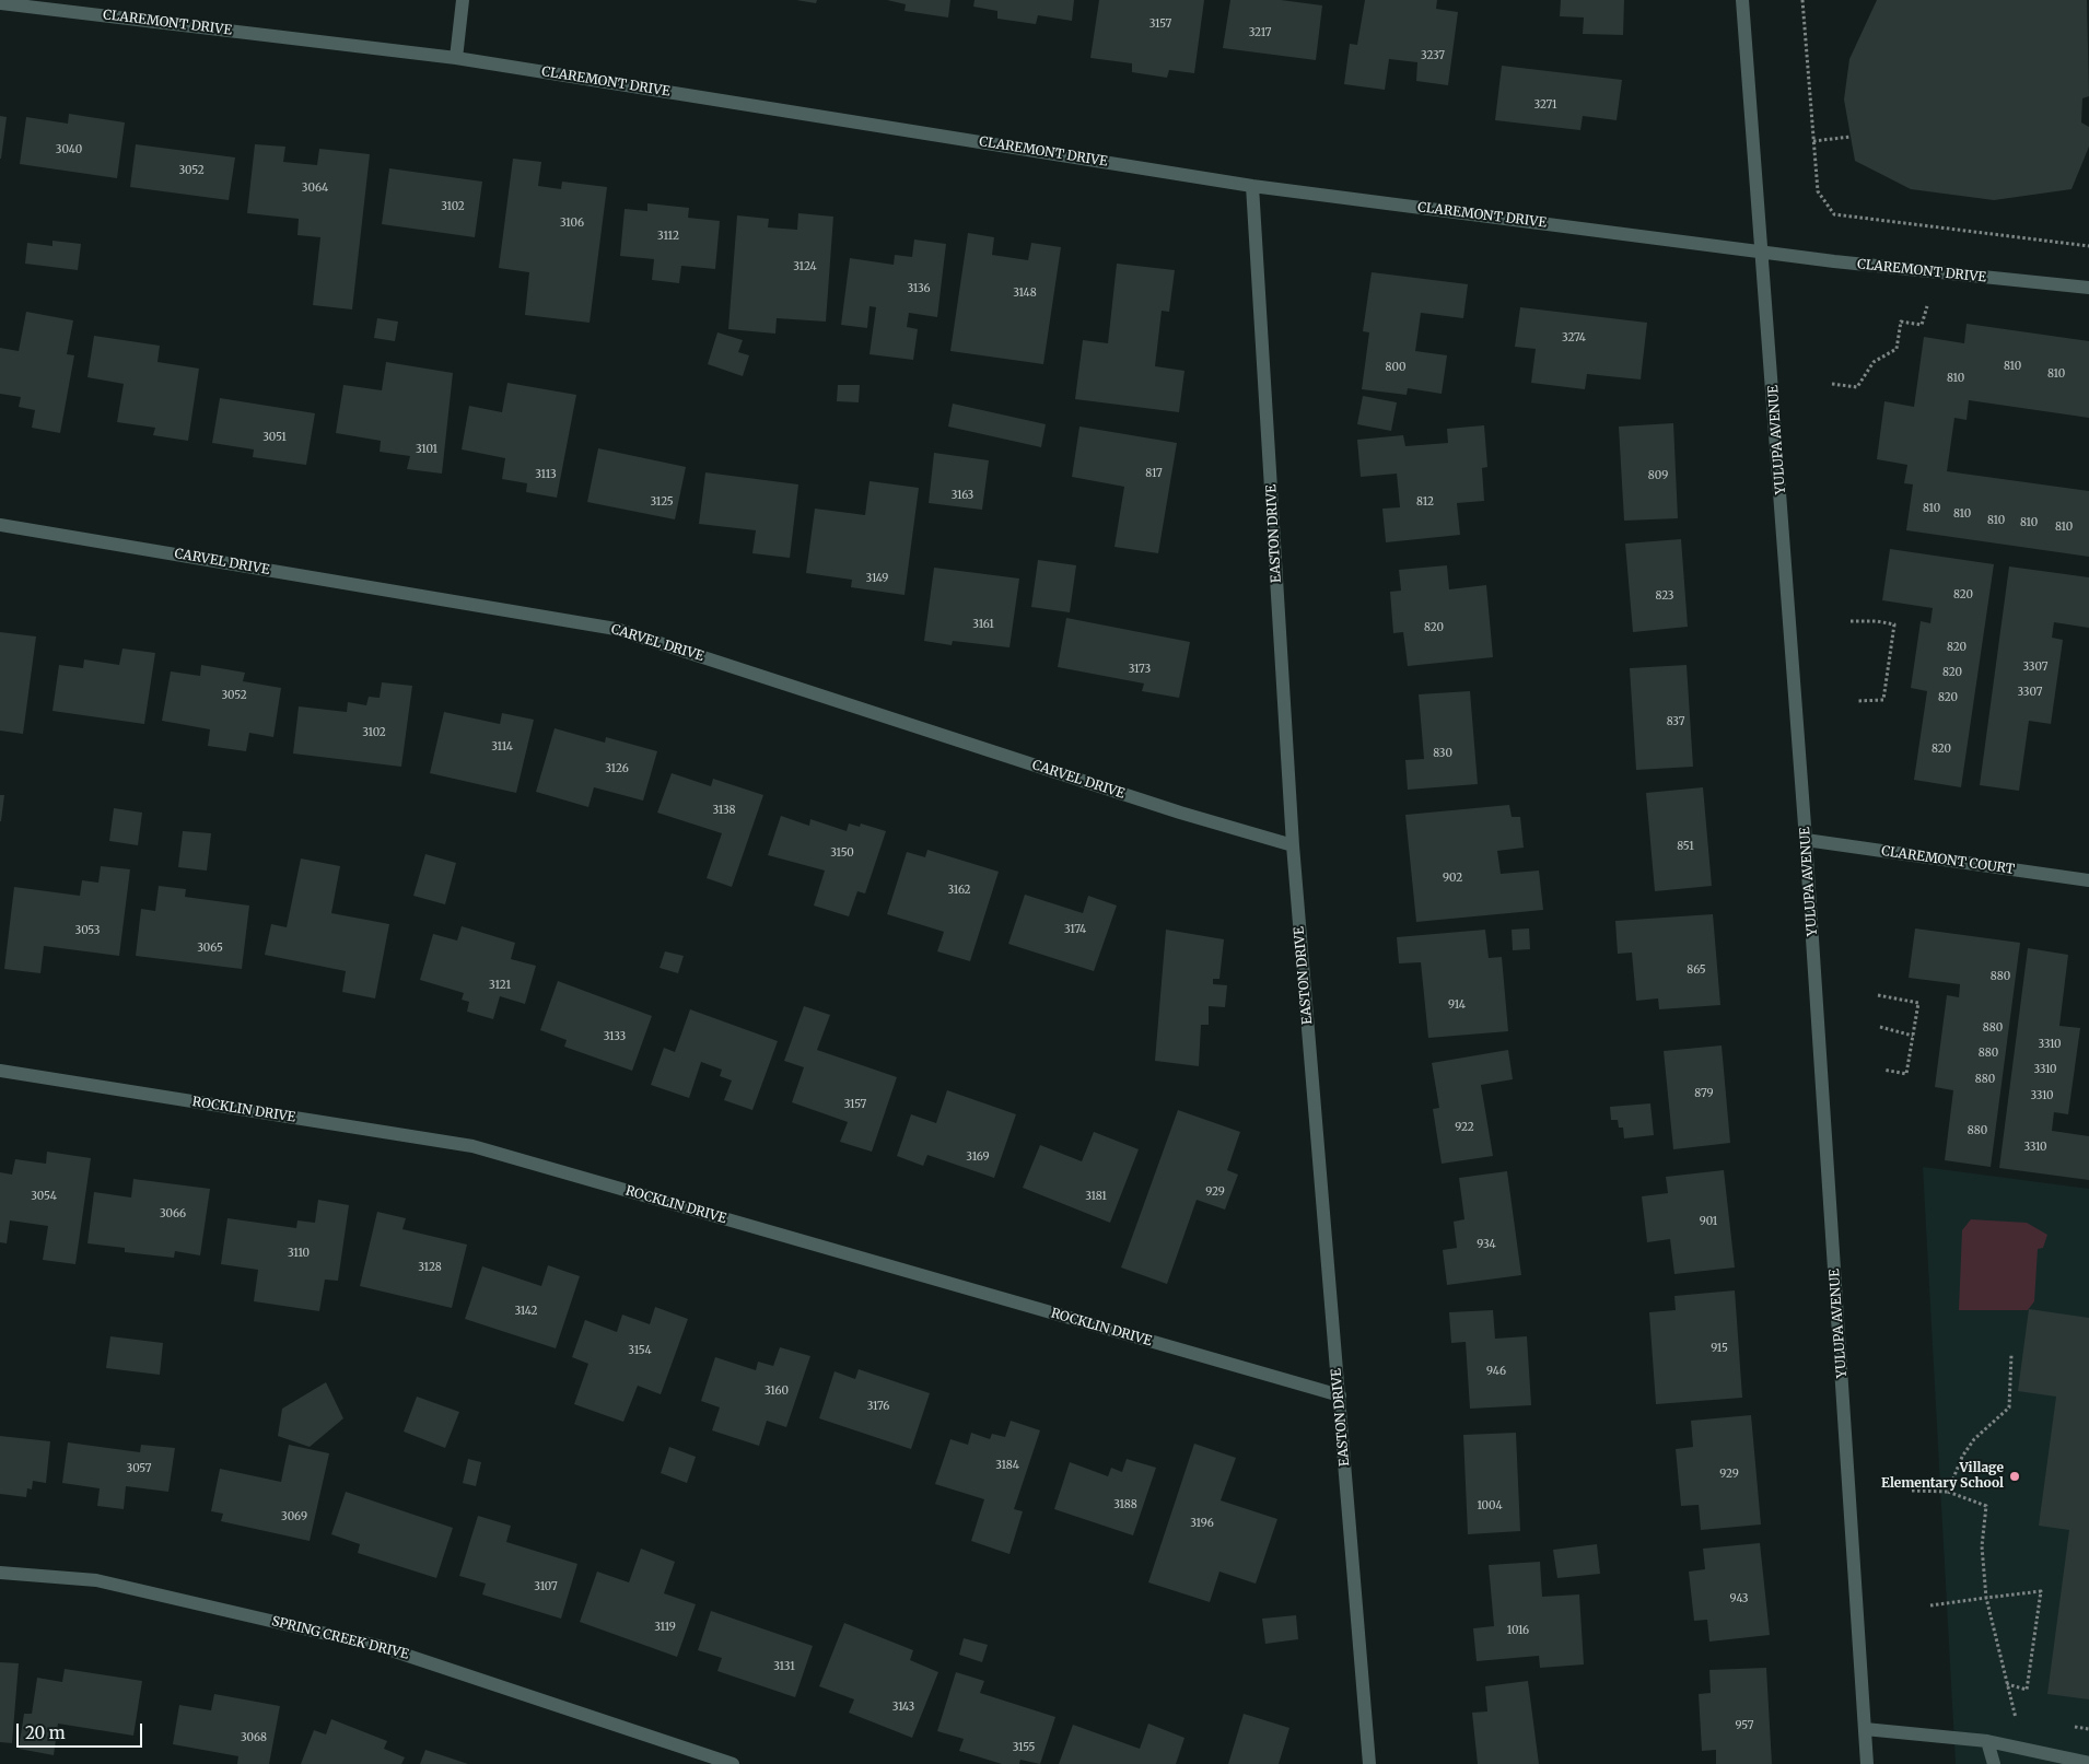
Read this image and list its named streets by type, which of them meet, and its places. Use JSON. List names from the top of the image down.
{
  "streets": {
    "street": [
      "CLAREMONT DRIVE",
      "YULUPA AVENUE",
      "EASTON DRIVE",
      "CARVEL DRIVE",
      "CLAREMONT COURT",
      "ROCKLIN DRIVE",
      "SPRING CREEK DRIVE"
    ]
  },
  "crossings": [
    ["CLAREMONT DRIVE", "YULUPA AVENUE"],
    ["CLAREMONT DRIVE", "EASTON DRIVE"],
    ["YULUPA AVENUE", "CLAREMONT COURT"],
    ["EASTON DRIVE", "CARVEL DRIVE"],
    ["EASTON DRIVE", "ROCKLIN DRIVE"]
  ],
  "places": ["Village Elementary School"],
  "house_numbers": [
    "3157",
    "3217",
    "3237",
    "3271",
    "3040",
    "3052",
    "3064",
    "3102",
    "3106",
    "3112",
    "3124",
    "3136",
    "3148",
    "3274",
    "810",
    "800",
    "810",
    "810",
    "3051",
    "3101",
    "817",
    "3113",
    "809",
    "3163",
    "3125",
    "812",
    "810",
    "810",
    "810",
    "810",
    "810",
    "3149",
    "820",
    "823",
    "3161",
    "820",
    "820",
    "3307",
    "3173",
    "820",
    "3307",
    "3052",
    "820",
    "837",
    "3102",
    "3114",
    "820",
    "830",
    "3126",
    "3138",
    "851",
    "3150",
    "902",
    "3162",
    "3174",
    "3053",
    "3065",
    "865",
    "880",
    "3121",
    "914",
    "880",
    "3133",
    "3310",
    "880",
    "3310",
    "880",
    "879",
    "3310",
    "3157",
    "922",
    "880",
    "3310",
    "3169",
    "929",
    "3054",
    "3181",
    "3066",
    "901",
    "934",
    "3110",
    "3128",
    "3142",
    "915",
    "3154",
    "946",
    "3160",
    "3176",
    "3184",
    "3057",
    "929",
    "3188",
    "1004",
    "3069",
    "3196",
    "3107",
    "943",
    "3119",
    "1016",
    "3131",
    "3143",
    "957",
    "3068",
    "3155"
  ],
  "scale_bar": "20 m"
}
